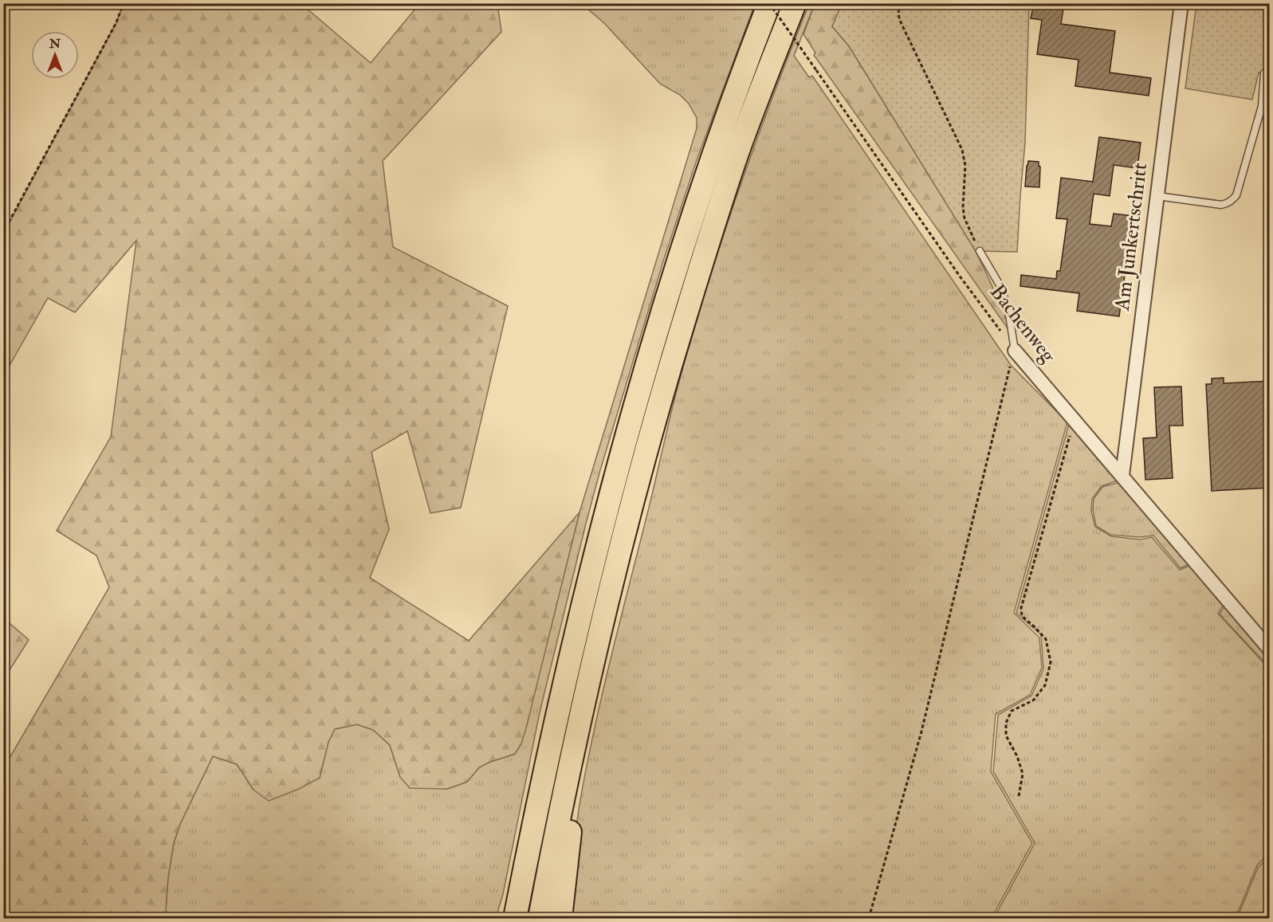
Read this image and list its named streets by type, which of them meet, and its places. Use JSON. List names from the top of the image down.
{
  "streets": {
    "street": ["Am Junkertschritt", "Bachenweg"]
  },
  "crossings": [
    ["Am Junkertschritt", "Bachenweg"]
  ],
  "north": "top"
}
